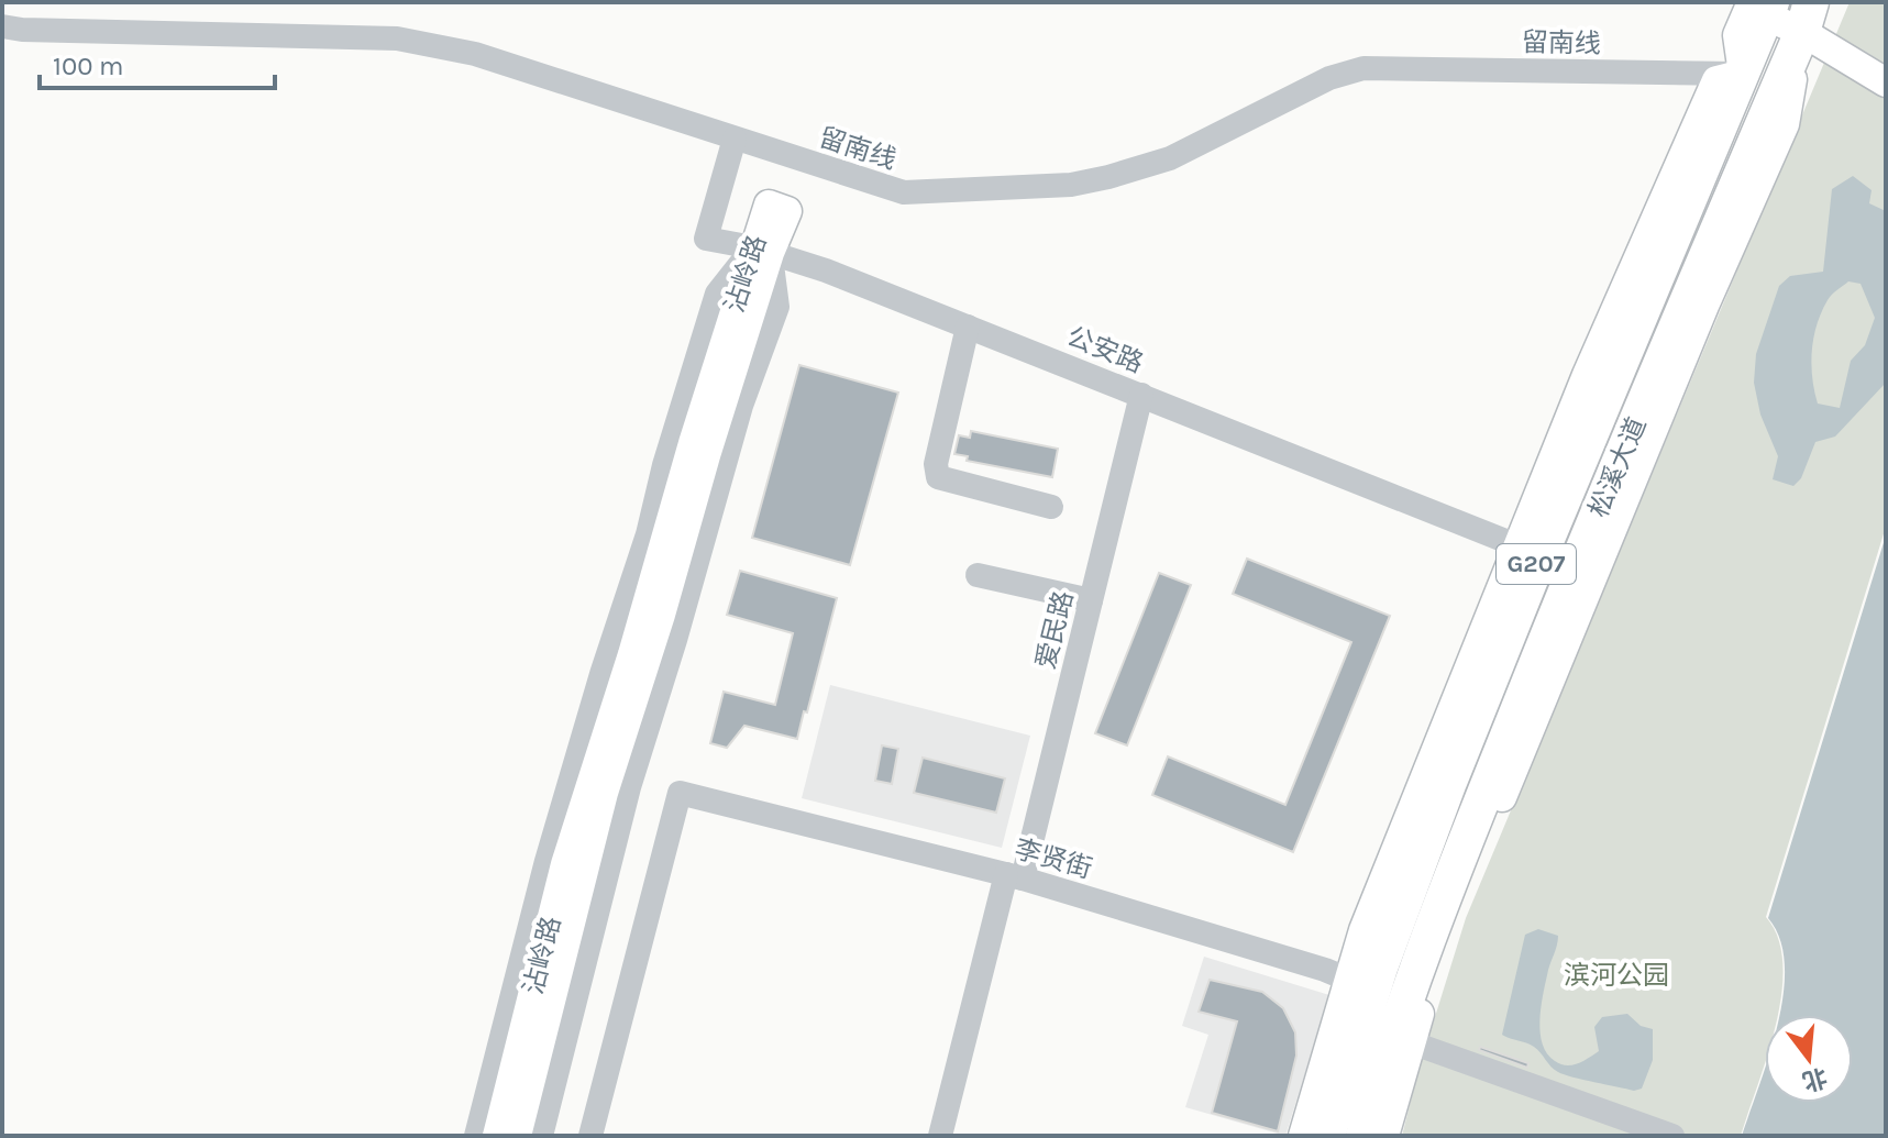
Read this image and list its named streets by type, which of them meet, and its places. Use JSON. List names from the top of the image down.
{
  "streets": {
    "highway": ["松溪大道", "G207"],
    "main road": ["沾岭路"],
    "street": [
      "留南线",
      "公安路",
      "爱民路",
      "李贤街"
    ]
  },
  "crossings": [
    ["留南线", "公安路"],
    ["留南线", "松溪大道"],
    ["沾岭路", "公安路"],
    ["公安路", "松溪大道"],
    ["公安路", "爱民路"],
    ["松溪大道", "李贤街"],
    ["爱民路", "李贤街"]
  ],
  "parks": ["滨河公园"],
  "scale_bar": "100 m",
  "north": "bottom"
}
